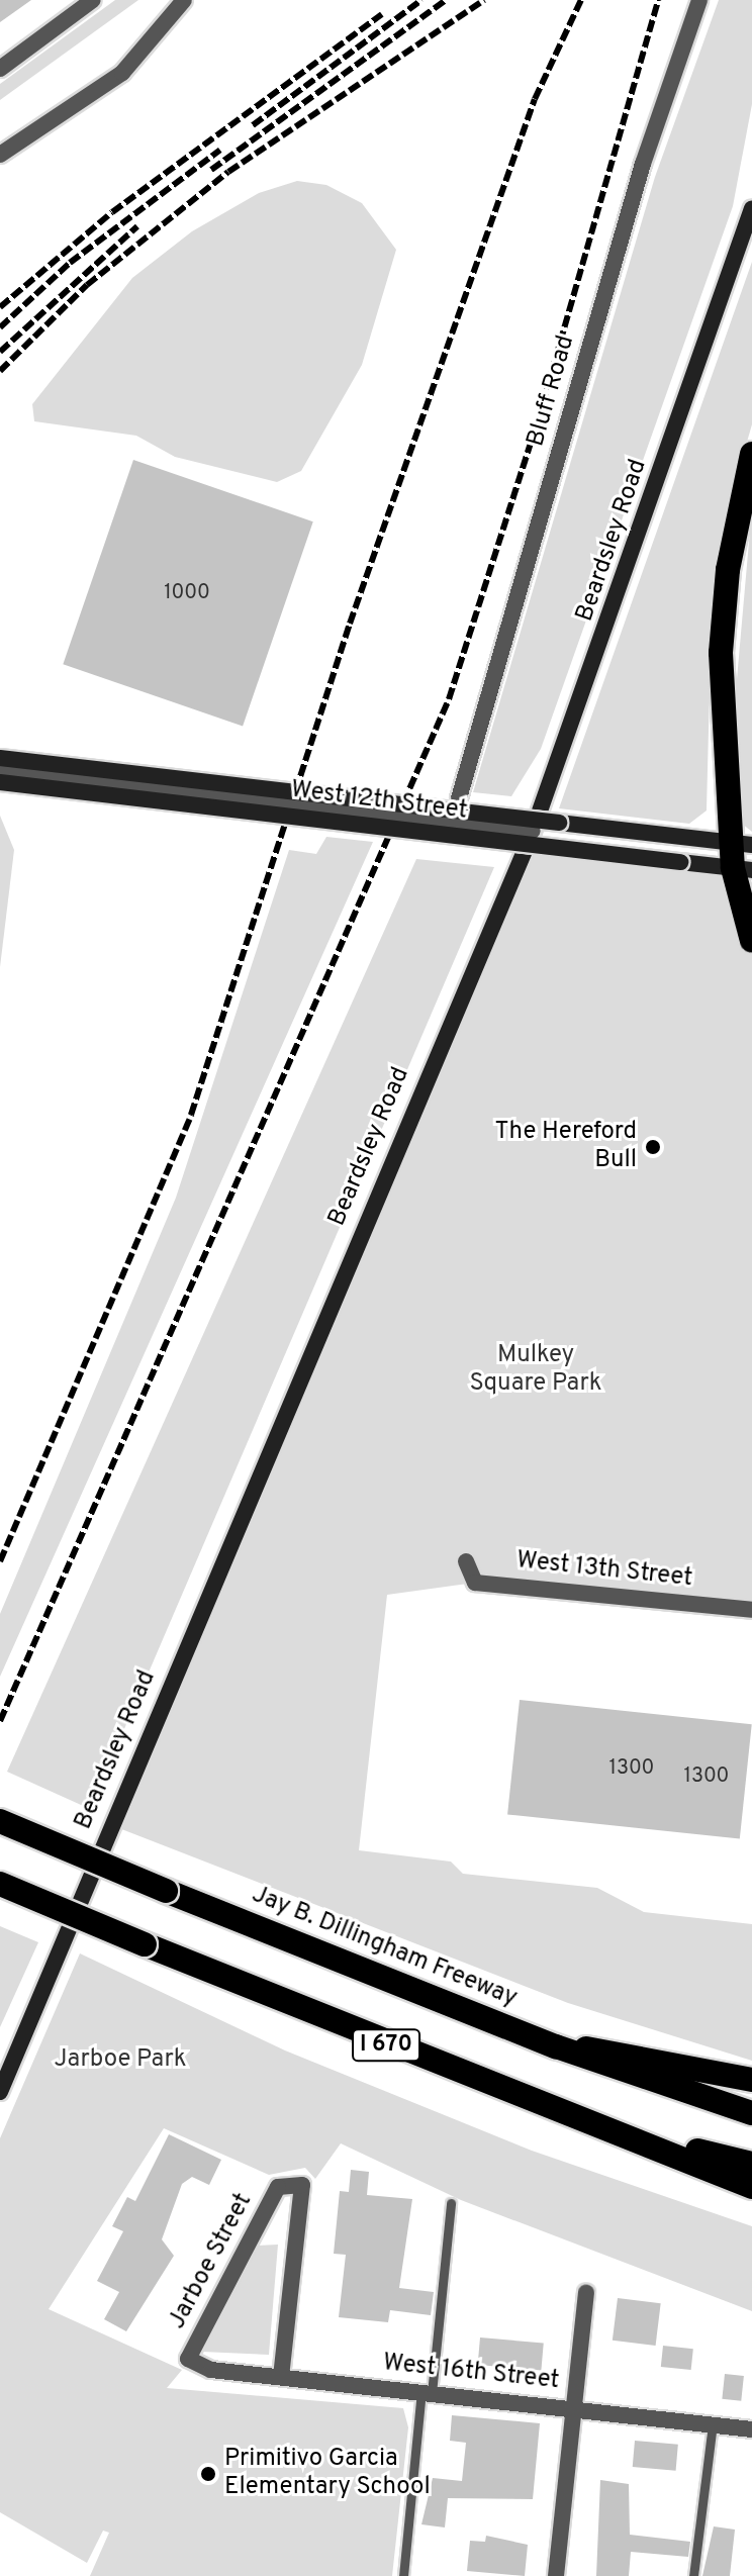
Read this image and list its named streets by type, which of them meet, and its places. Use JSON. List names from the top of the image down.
{
  "streets": {
    "highway": ["Jay B. Dillingham Freeway", "I 670"],
    "street": [
      "Bluff Road",
      "Beardsley Road",
      "West 12th Street",
      "West 13th Street",
      "Jarboe Street",
      "West 16th Street"
    ]
  },
  "crossings": [
    ["Jarboe Street", "West 16th Street"]
  ],
  "parks": ["Mulkey Square Park", "Jarboe Park"],
  "places": ["The Hereford Bull", "Primitivo Garcia Elementary School"],
  "house_numbers": ["1000", "1300", "1300"]
}
